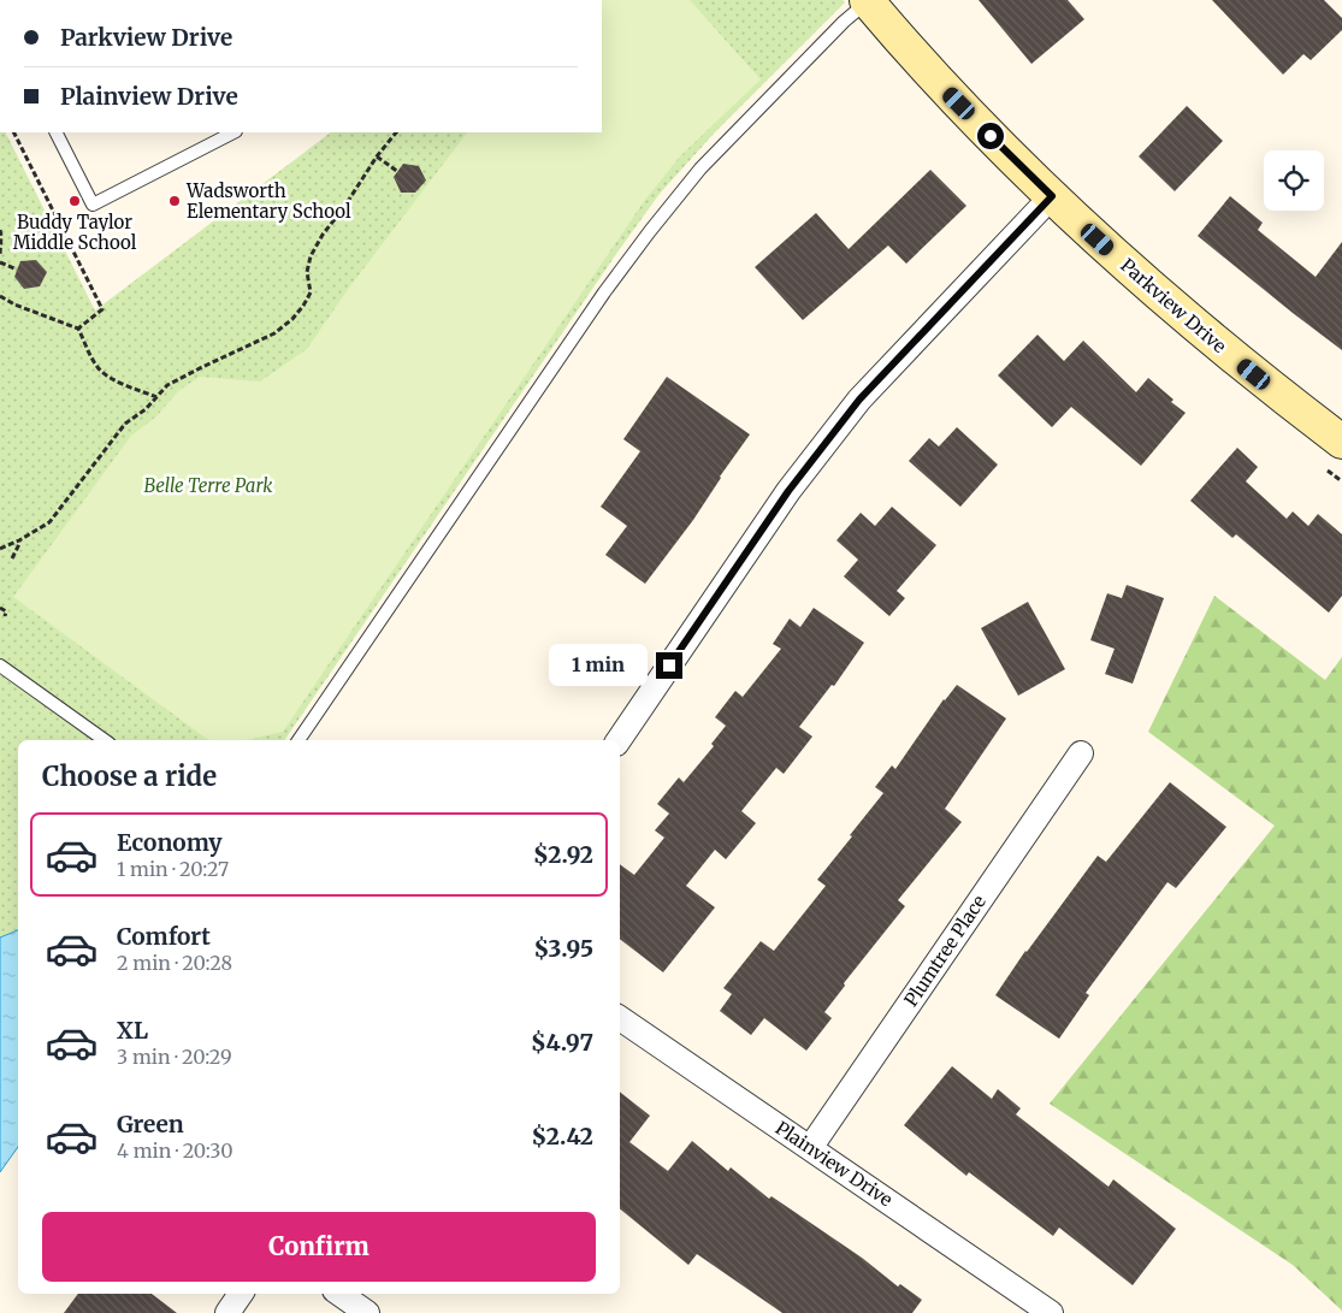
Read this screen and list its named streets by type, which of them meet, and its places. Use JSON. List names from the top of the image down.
{
  "streets": {
    "street": ["Parkview Drive", "Plumtree Place", "Plainview Drive"]
  },
  "crossings": [
    ["Plumtree Place", "Plainview Drive"]
  ],
  "parks": ["Belle Terre Park"],
  "places": ["Buddy Taylor Middle School", "Wadsworth Elementary School"],
  "page": {
    "banner": ["Parkview Drive", "Plainview Drive"],
    "bubble": "1 min",
    "heading": "Choose a ride",
    "list": [
      {
        "name": "Economy",
        "note": "1 min · 20:27",
        "value": "$2.92"
      },
      {
        "name": "Comfort",
        "note": "2 min · 20:28",
        "value": "$3.95"
      },
      {
        "name": "XL",
        "note": "3 min · 20:29",
        "value": "$4.97"
      },
      {
        "name": "Green",
        "note": "4 min · 20:30",
        "value": "$2.42"
      }
    ],
    "buttons": "Confirm"
  }
}
